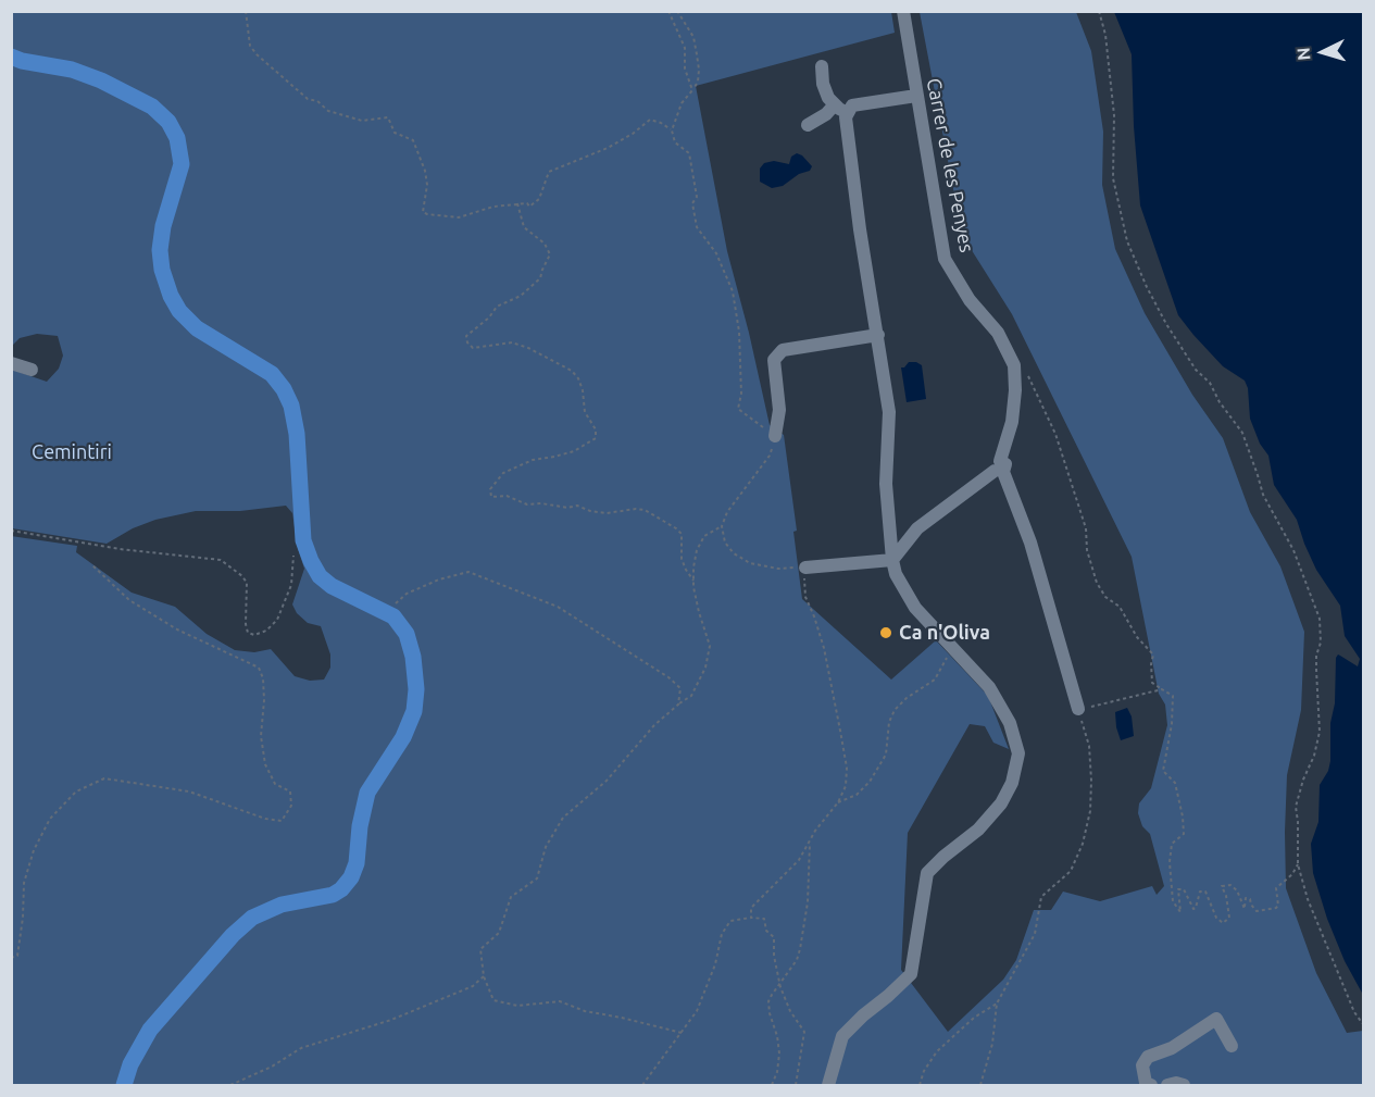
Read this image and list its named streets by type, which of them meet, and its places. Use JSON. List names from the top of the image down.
{
  "streets": {
    "street": ["Carrer de les Penyes"]
  },
  "parks": ["Cemintiri"],
  "places": ["Ca n'Oliva"],
  "north": "left"
}
